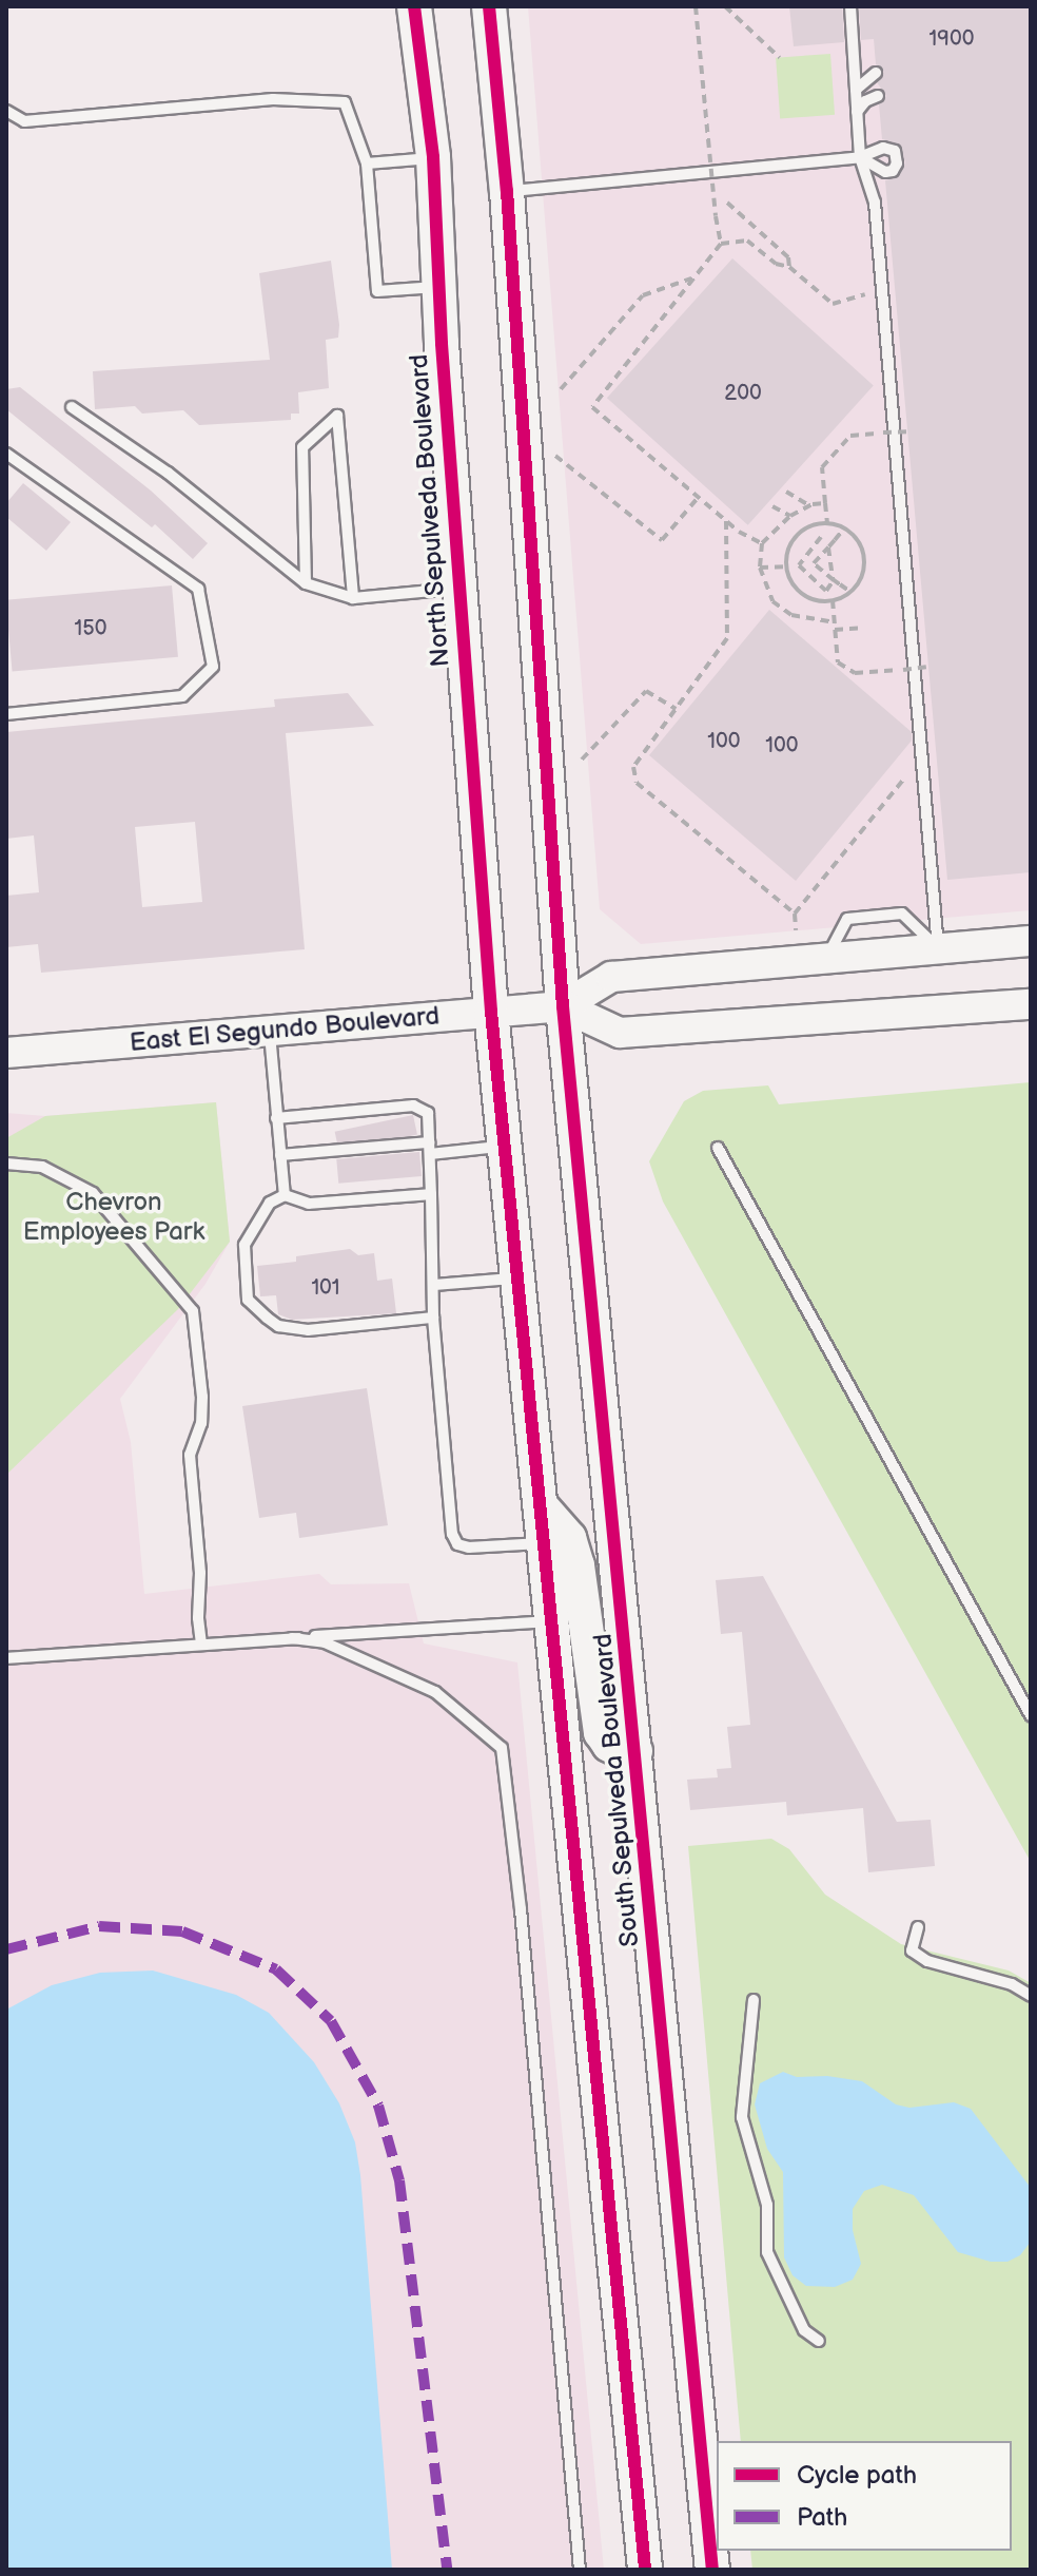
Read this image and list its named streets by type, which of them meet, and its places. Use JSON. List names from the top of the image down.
{
  "streets": {
    "highway": ["North Sepulveda Boulevard", "South Sepulveda Boulevard"],
    "main road": ["East El Segundo Boulevard"]
  },
  "crossings": [
    ["North Sepulveda Boulevard", "East El Segundo Boulevard"],
    ["North Sepulveda Boulevard", "South Sepulveda Boulevard"],
    ["East El Segundo Boulevard", "South Sepulveda Boulevard"]
  ],
  "parks": ["Chevron Employees Park"],
  "house_numbers": [
    "1900",
    "200",
    "150",
    "100",
    "100",
    "101"
  ],
  "legend": ["Cycle path", "Path"]
}
